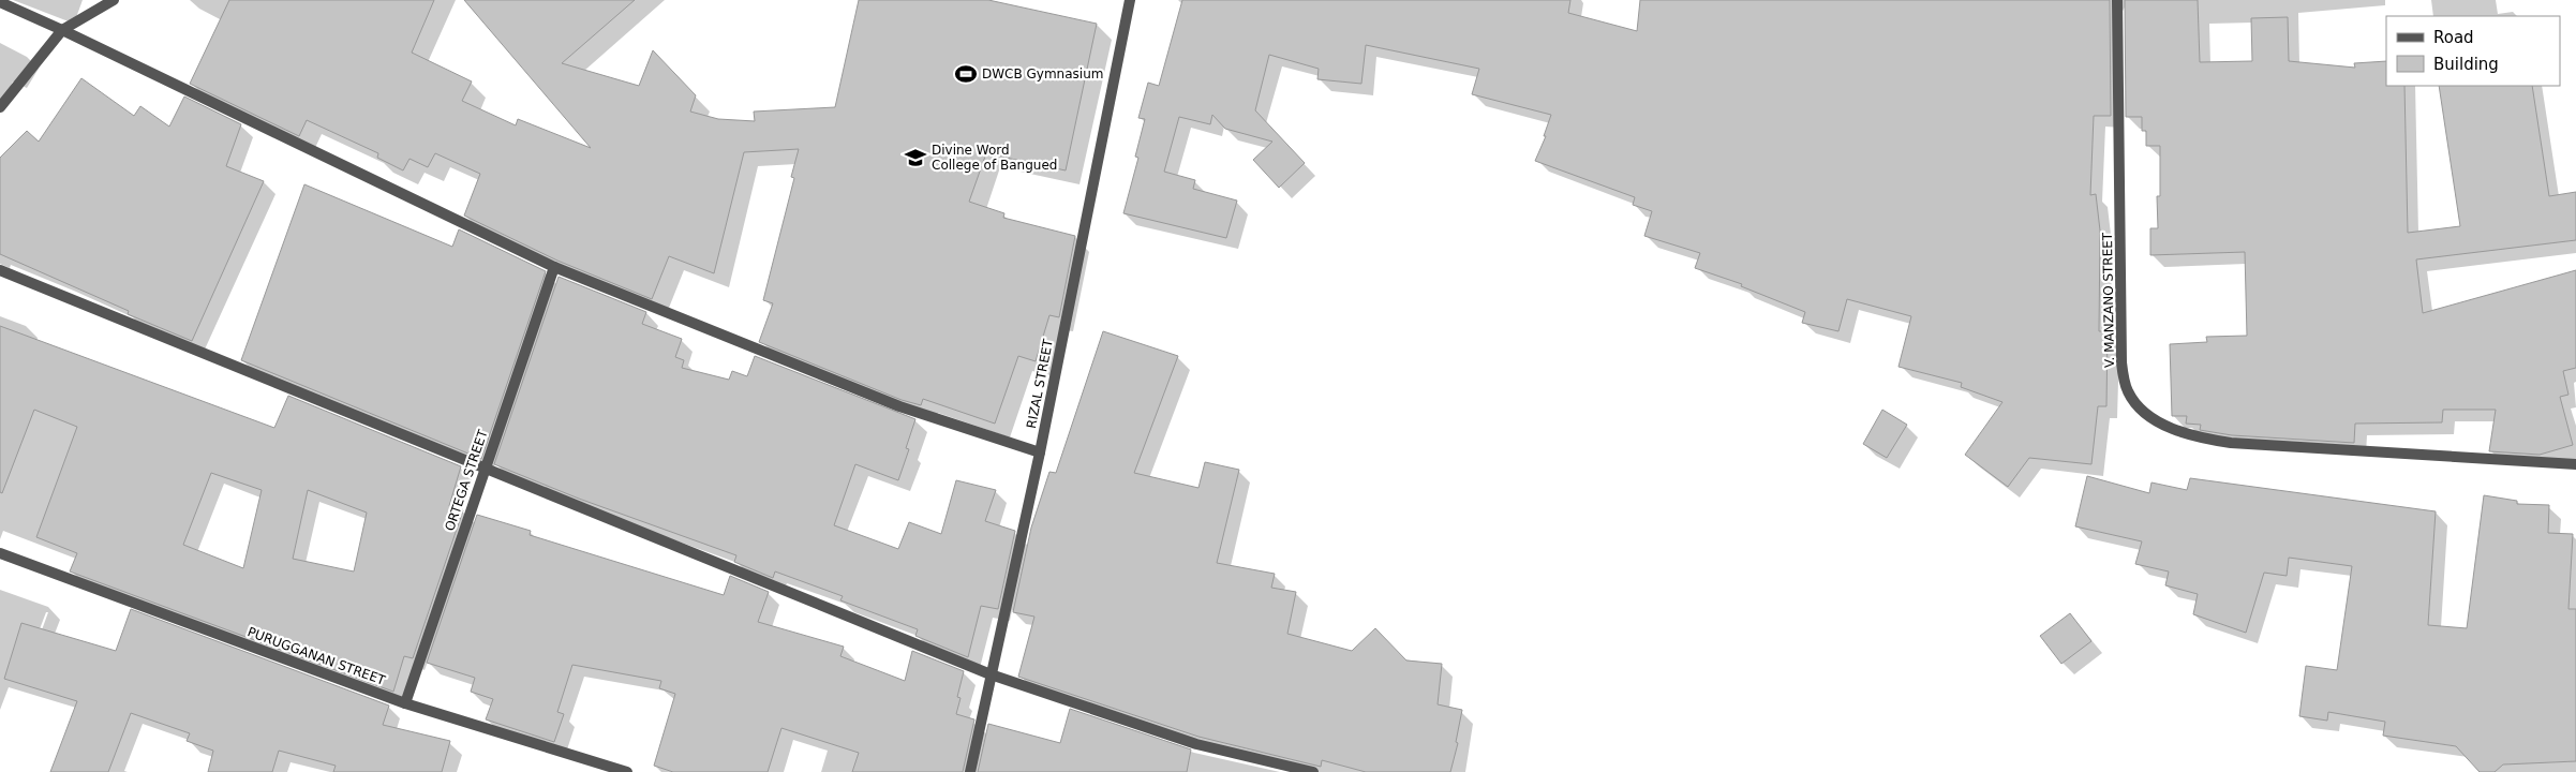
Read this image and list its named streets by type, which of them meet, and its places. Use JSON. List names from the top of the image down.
{
  "streets": {
    "street": [
      "V. MANZANO STREET",
      "RIZAL STREET",
      "ORTEGA STREET",
      "PURUGGANAN STREET"
    ]
  },
  "crossings": [
    ["ORTEGA STREET", "PURUGGANAN STREET"]
  ],
  "places": {
    "sports": ["DWCB Gymnasium"],
    "school or university": ["Divine Word College of Bangued"]
  },
  "legend": ["Road", "Building"]
}
